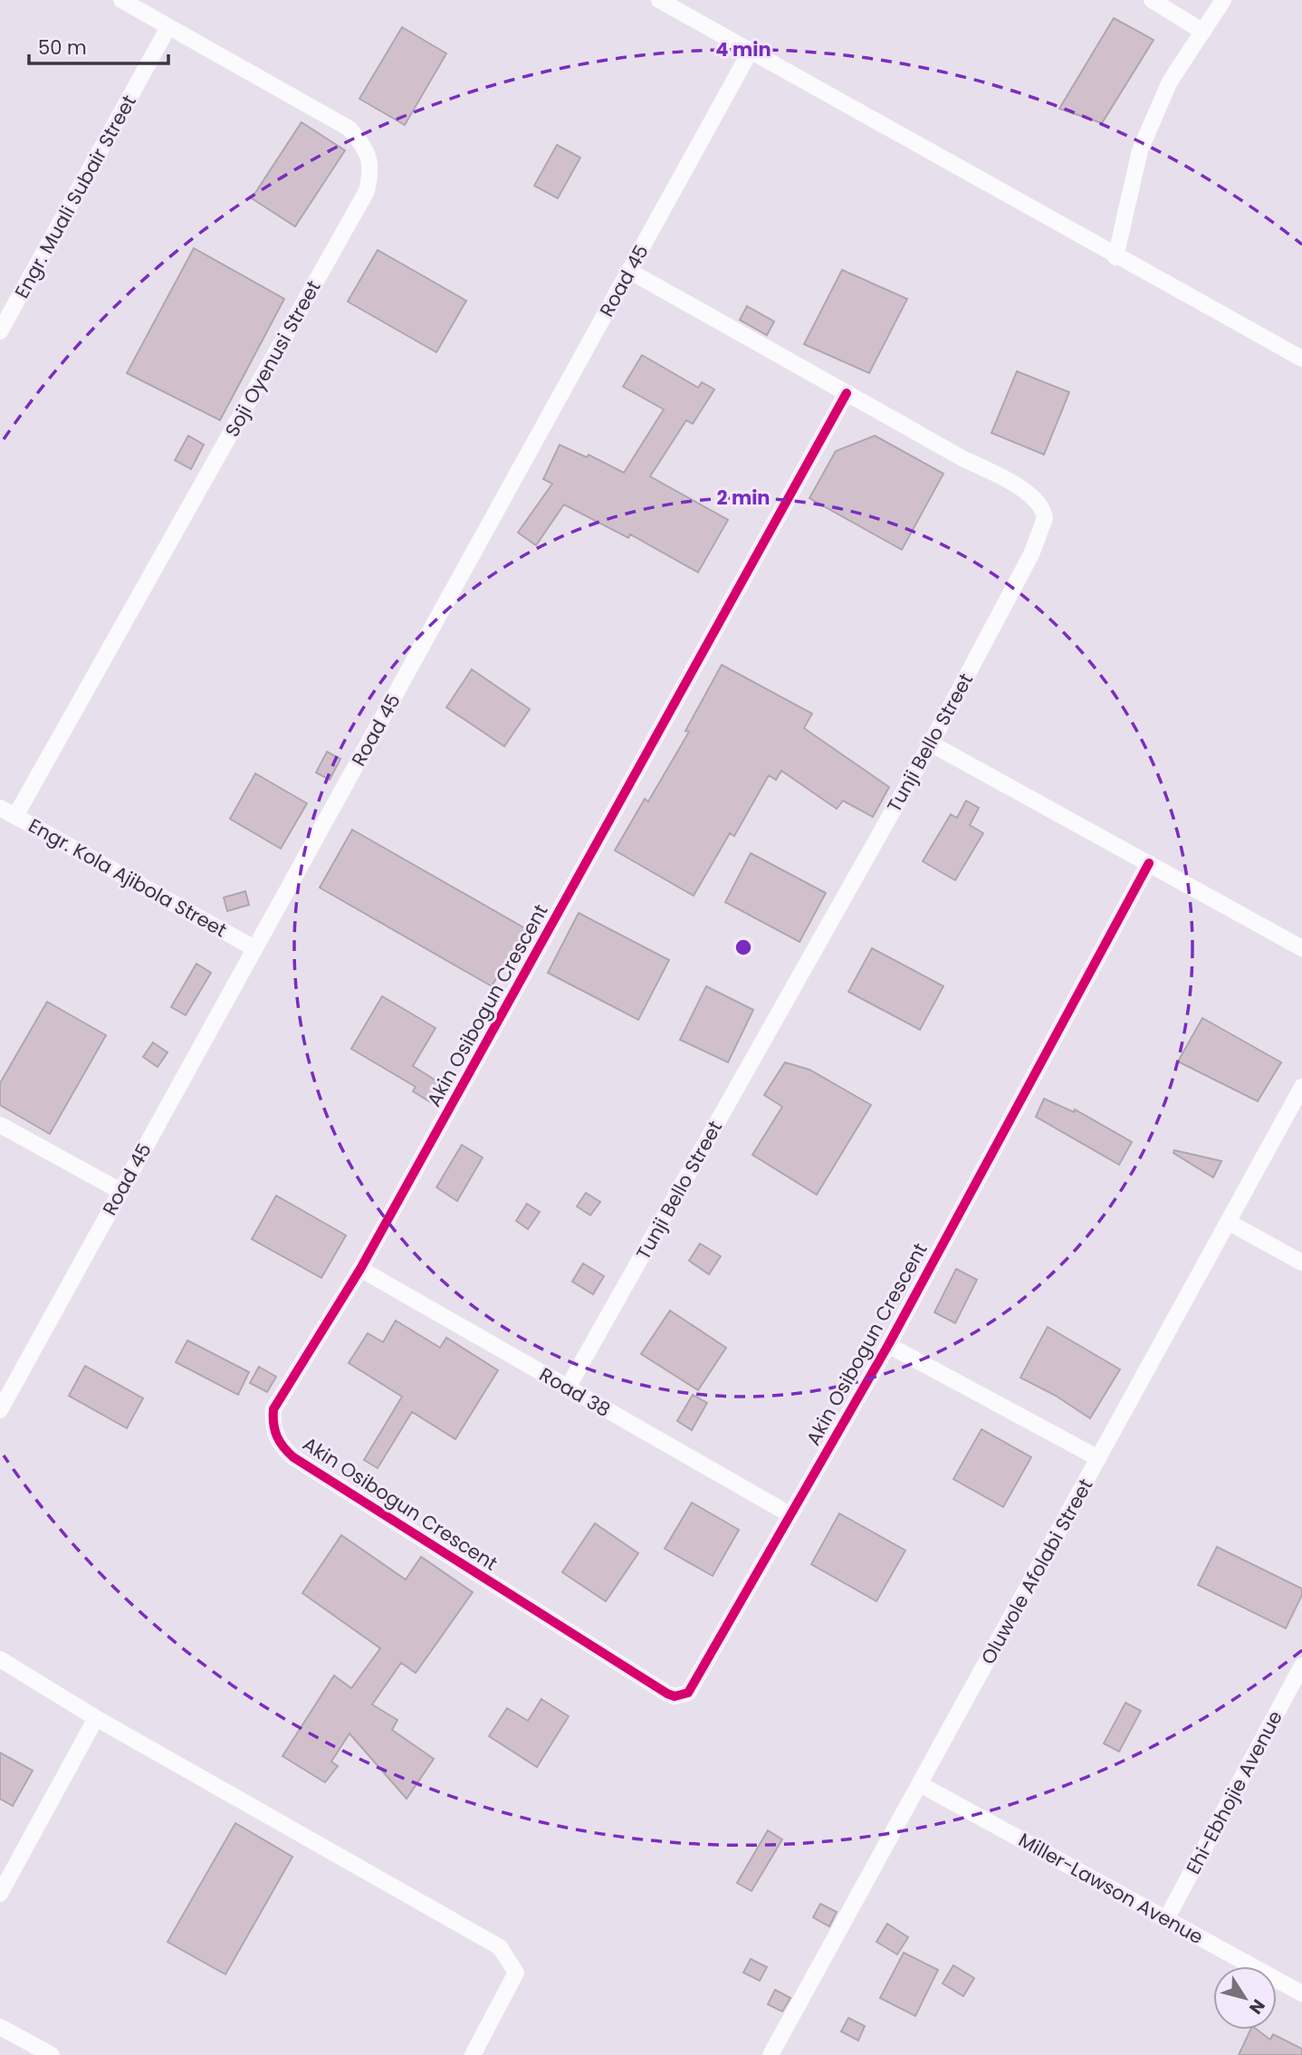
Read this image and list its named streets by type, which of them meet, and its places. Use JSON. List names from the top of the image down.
{
  "streets": {
    "street": [
      "Engr. Muali Subair Street",
      "Road 45",
      "Soji Oyenusi Street",
      "Tunji Bello Street",
      "Engr. Kola Ajibola Street",
      "Akin Osibogun Crescent",
      "Road 38",
      "Oluwole Afolabi Street",
      "Ehi-Ebhojie Avenue",
      "Miller-Lawson Avenue"
    ]
  },
  "crossings": [
    ["Engr. Muali Subair Street", "Soji Oyenusi Street"],
    ["Road 45", "Tunji Bello Street"],
    ["Road 45", "Engr. Kola Ajibola Street"],
    ["Soji Oyenusi Street", "Engr. Kola Ajibola Street"],
    ["Tunji Bello Street", "Akin Osibogun Crescent"],
    ["Tunji Bello Street", "Road 38"],
    ["Akin Osibogun Crescent", "Road 38"],
    ["Oluwole Afolabi Street", "Miller-Lawson Avenue"],
    ["Ehi-Ebhojie Avenue", "Miller-Lawson Avenue"]
  ],
  "scale_bar": "50 m",
  "north": "bottom right",
  "rings": ["4 min", "2 min"]
}
